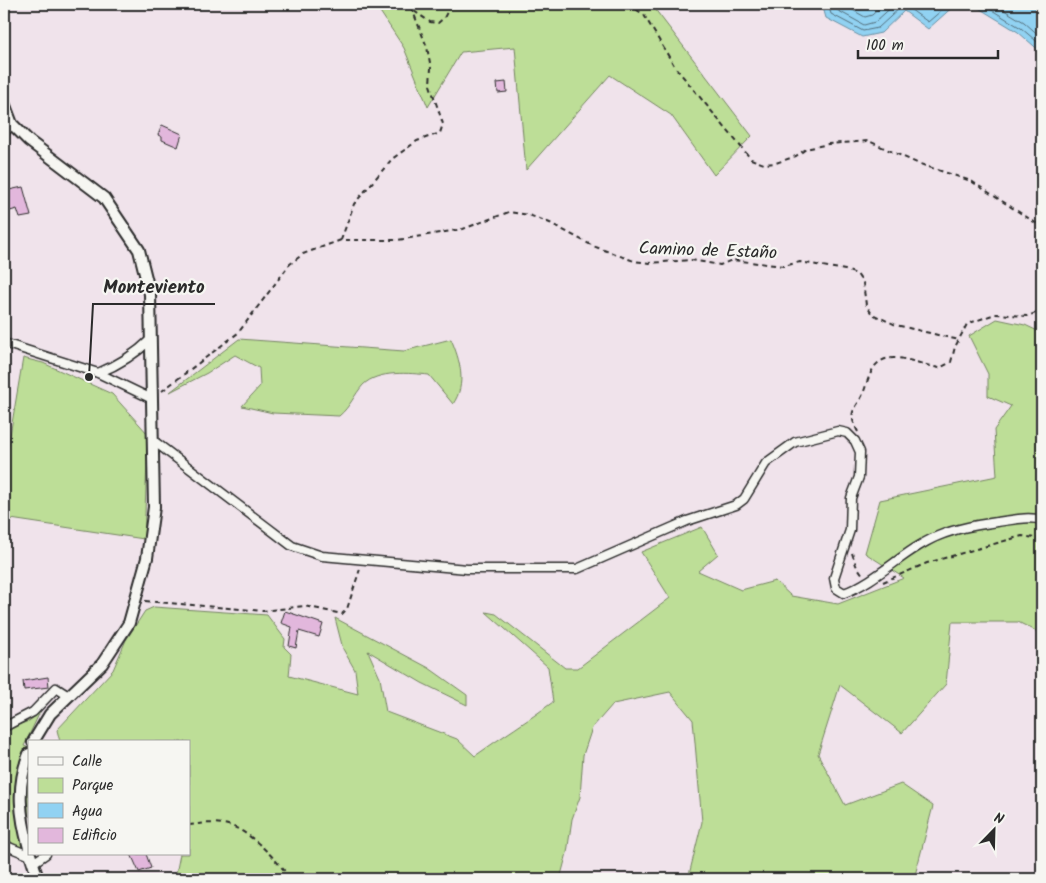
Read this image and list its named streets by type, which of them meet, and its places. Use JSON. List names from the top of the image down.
{
  "streets": {
    "path": ["Camino de Estaño"]
  },
  "places": ["Monteviento"],
  "legend": [
    "Calle",
    "Parque",
    "Agua",
    "Edificio"
  ],
  "scale_bar": "100 m",
  "north": "top right"
}
